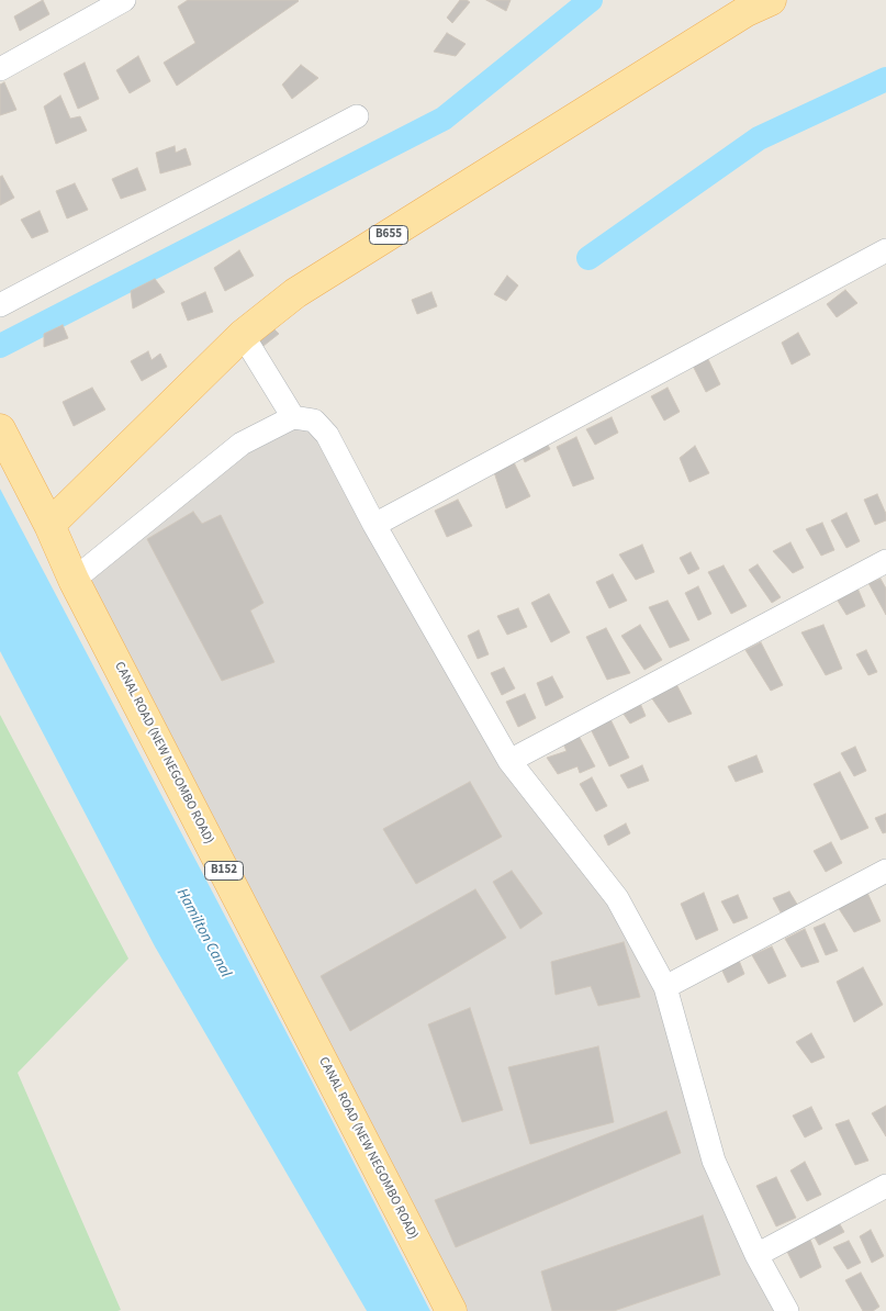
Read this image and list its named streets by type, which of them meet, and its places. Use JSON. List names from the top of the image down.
{
  "streets": {
    "main road": ["B655", "CANAL ROAD (NEW NEGOMBO ROAD)", "B152"]
  },
  "crossings": [
    ["B655", "CANAL ROAD (NEW NEGOMBO ROAD)"]
  ],
  "water": ["Hamilton Canal"]
}
